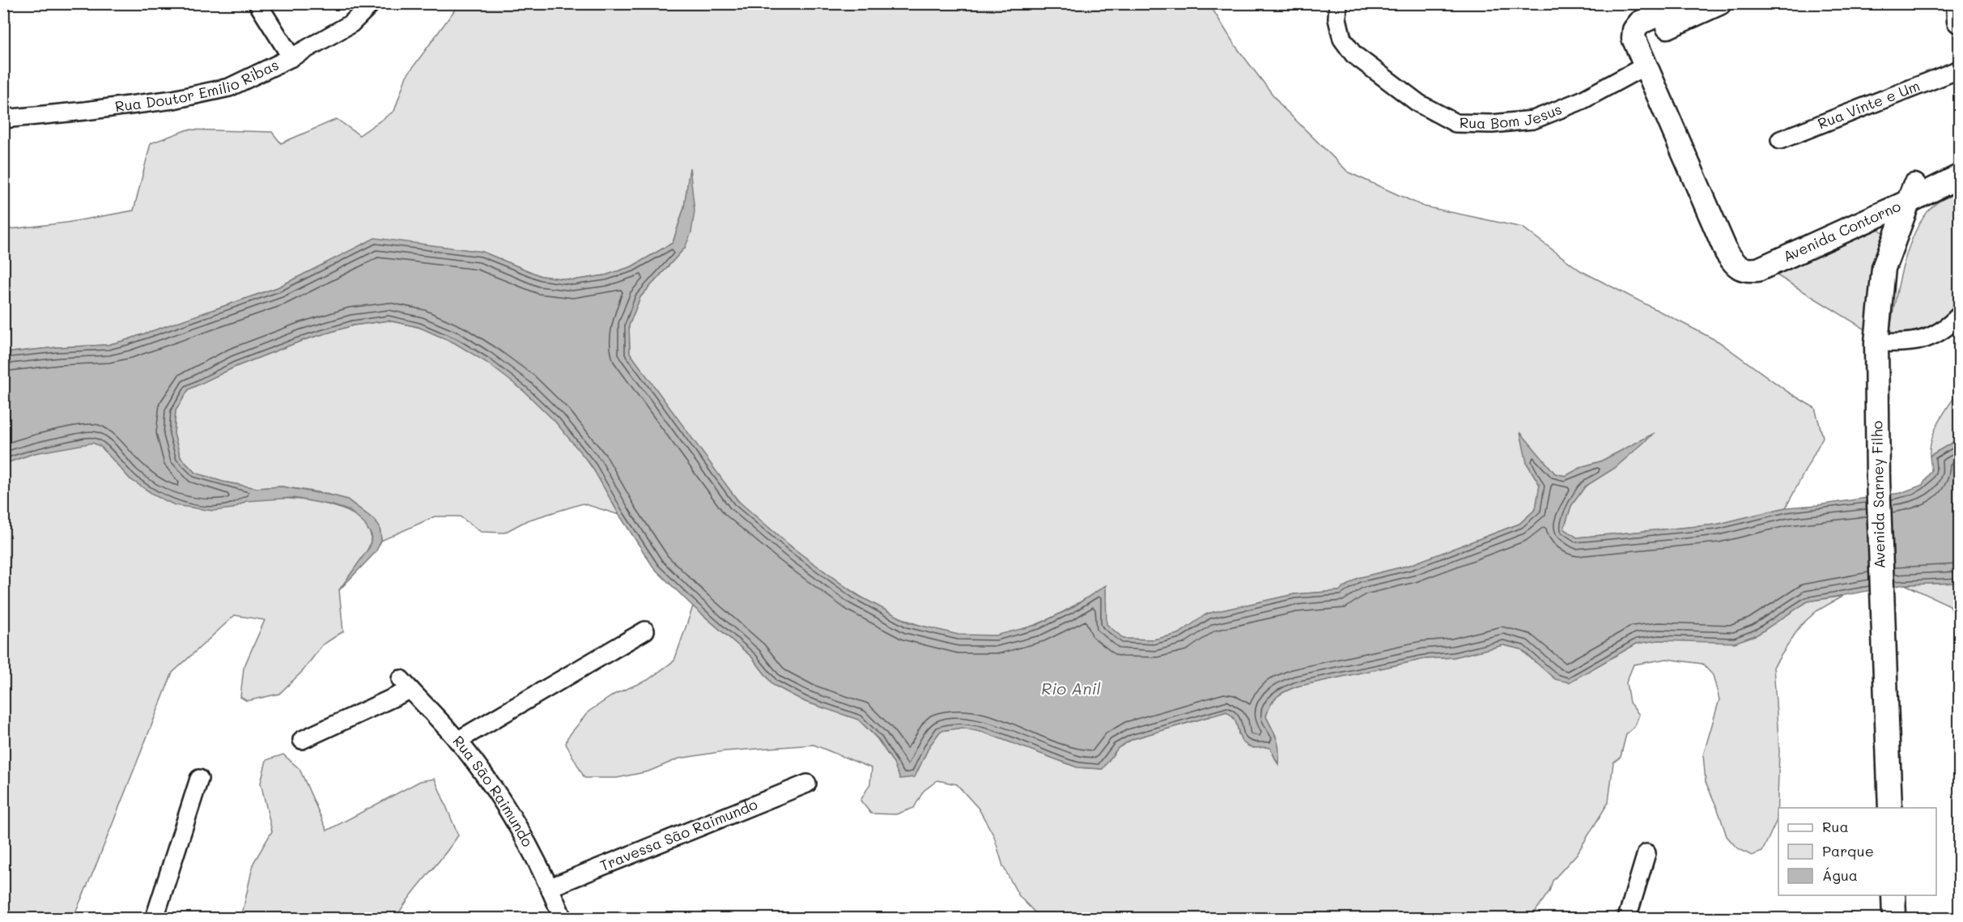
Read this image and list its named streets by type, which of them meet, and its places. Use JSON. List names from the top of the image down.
{
  "streets": {
    "street": [
      "Rua Doutor Emilio Ribas",
      "Rua Vinte e Um",
      "Rua Bom Jesus",
      "Avenida Contorno",
      "Avenida Sarney Filho",
      "Rua São Raimundo",
      "Travessa São Raimundo"
    ]
  },
  "crossings": [
    ["Rua Bom Jesus", "Avenida Contorno"],
    ["Avenida Contorno", "Avenida Sarney Filho"],
    ["Rua São Raimundo", "Travessa São Raimundo"]
  ],
  "water": ["Rio Anil"],
  "legend": ["Rua", "Parque", "Água"]
}
